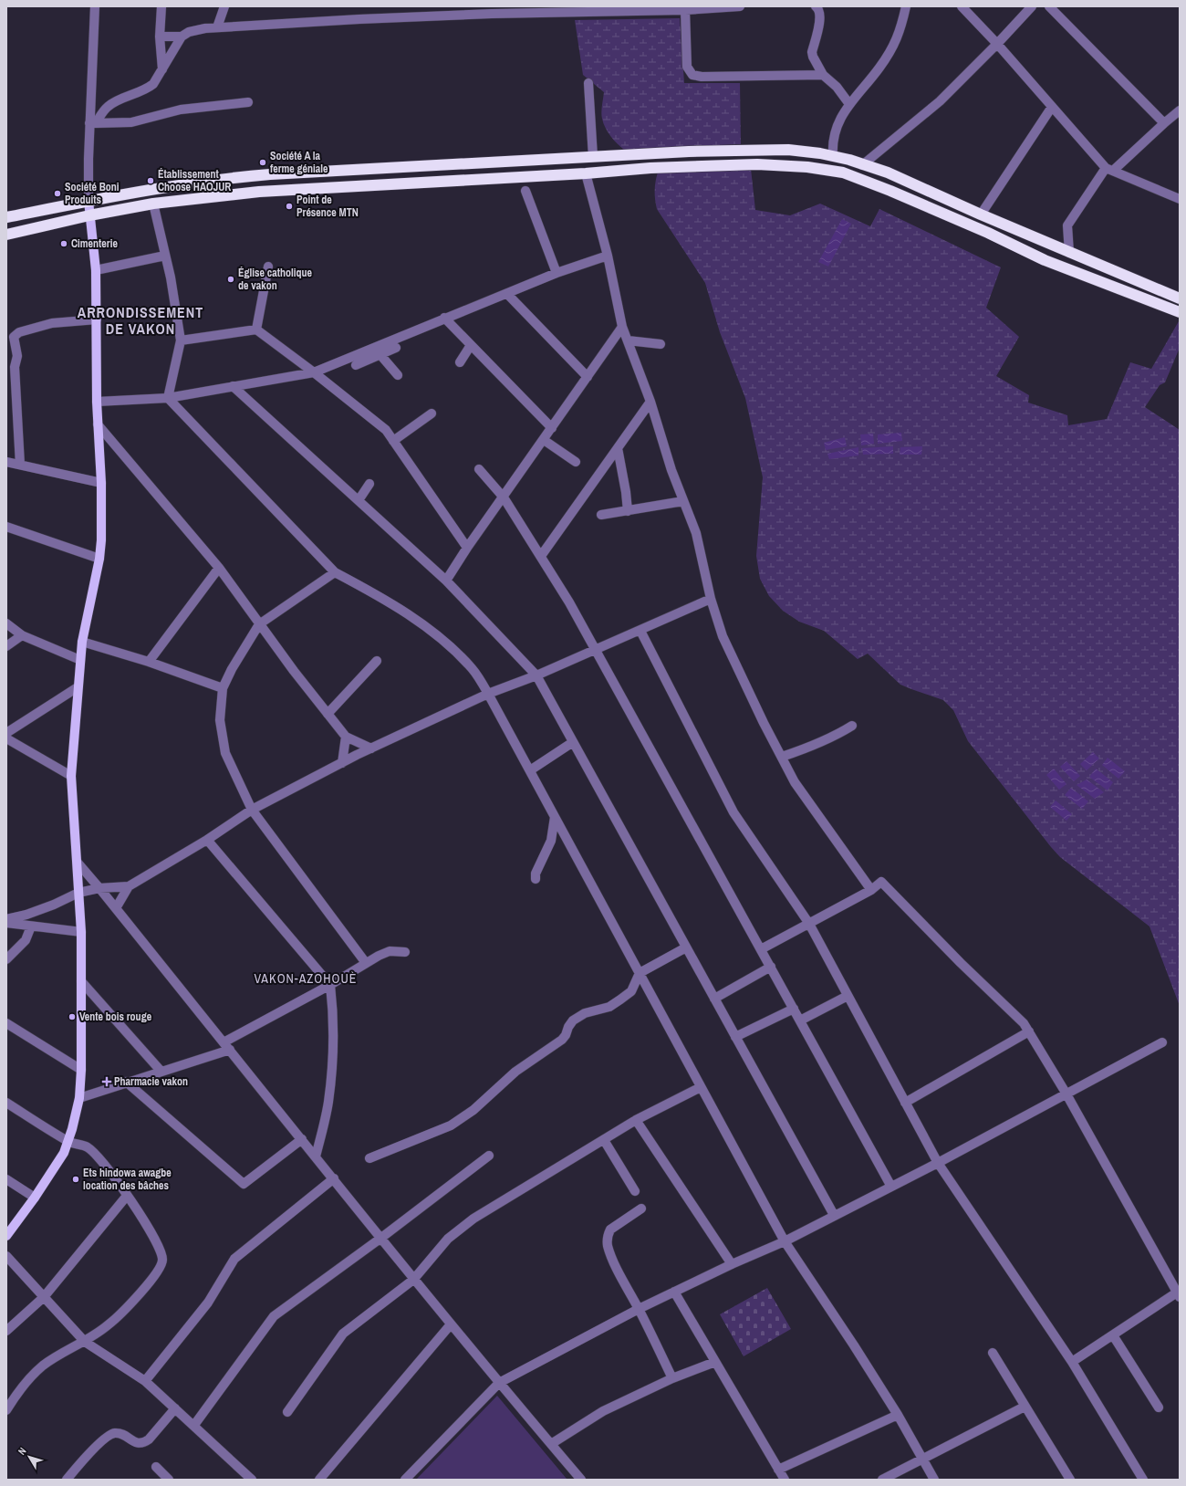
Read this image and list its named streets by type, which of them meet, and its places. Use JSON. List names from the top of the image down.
{
  "districts": ["ARRONDISSEMENT DE VAKON", "VAKON-AZOHOUÈ"],
  "places": {
    "other": [
      "Société A la ferme géniale",
      "Établissement Choose HAOJUR",
      "Société Boni Produits",
      "Point de Présence MTN",
      "Cimenterie",
      "Église catholique de vakon",
      "Vente bois rouge",
      "Ets hindowa awagbe location des bâches"
    ],
    "health": ["Pharmacie vakon"]
  },
  "north": "top left"
}
